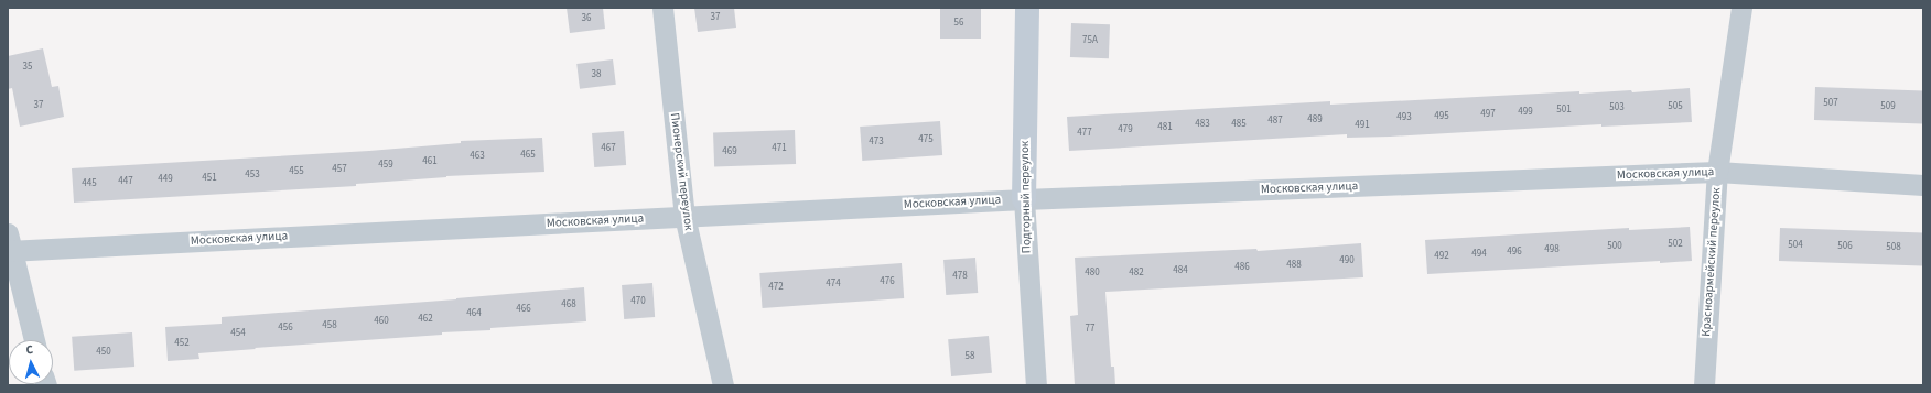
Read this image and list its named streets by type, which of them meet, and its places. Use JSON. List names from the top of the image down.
{
  "streets": {
    "main road": ["Подгорный переулок"],
    "street": ["Пионерский переулок", "Московская улица", "Красноармейский переулок"]
  },
  "crossings": [
    ["Пионерский переулок", "Московская улица"],
    ["Московская улица", "Подгорный переулок"],
    ["Московская улица", "Красноармейский переулок"]
  ],
  "house_numbers": [
    "37",
    "36",
    "56",
    "75А",
    "35",
    "38",
    "507",
    "37",
    "505",
    "509",
    "503",
    "501",
    "499",
    "497",
    "495",
    "493",
    "489",
    "487",
    "483",
    "485",
    "491",
    "481",
    "479",
    "477",
    "475",
    "473",
    "467",
    "471",
    "469",
    "465",
    "463",
    "461",
    "459",
    "457",
    "455",
    "453",
    "451",
    "449",
    "447",
    "445",
    "502",
    "504",
    "500",
    "506",
    "508",
    "498",
    "496",
    "494",
    "492",
    "490",
    "488",
    "486",
    "484",
    "480",
    "482",
    "478",
    "476",
    "474",
    "472",
    "470",
    "468",
    "466",
    "464",
    "462",
    "460",
    "458",
    "456",
    "77",
    "454",
    "452",
    "450",
    "58"
  ],
  "north": "top"
}
